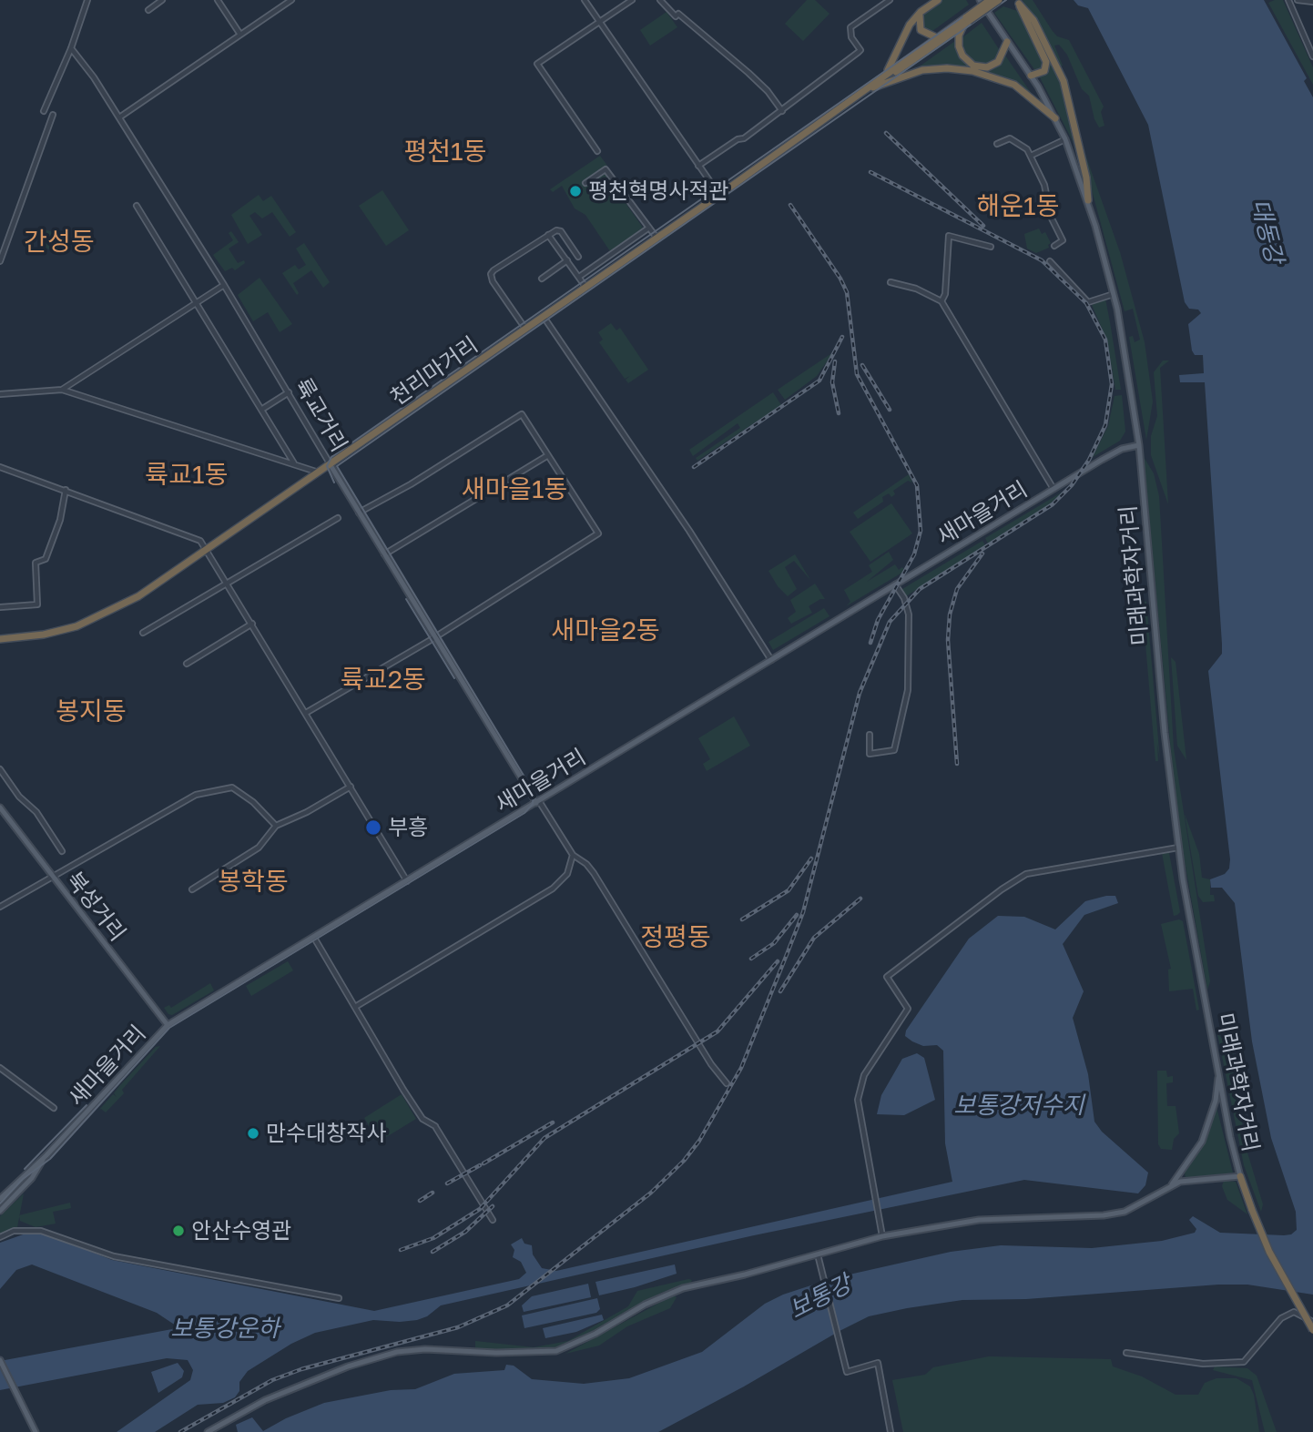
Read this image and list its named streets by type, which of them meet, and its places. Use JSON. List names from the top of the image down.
{
  "streets": {
    "highway": ["천리마거리"],
    "main road": [
      "륙교거리",
      "새마을거리",
      "미래과학자거리",
      "북성거리"
    ]
  },
  "crossings": [
    ["천리마거리", "륙교거리"],
    ["륙교거리", "새마을거리"],
    ["새마을거리", "미래과학자거리"],
    ["새마을거리", "북성거리"]
  ],
  "districts": [
    "평천1동",
    "해운1동",
    "간성동",
    "륙교1동",
    "새마을1동",
    "새마을2동",
    "륙교2동",
    "봉지동",
    "봉학동",
    "정평동"
  ],
  "water": [
    "대동강",
    "보통강저수지",
    "보통강",
    "보통강운하"
  ],
  "places": [
    "평천혁명사적관",
    "부흥",
    "만수대창작사",
    "안산수영관"
  ]
}
